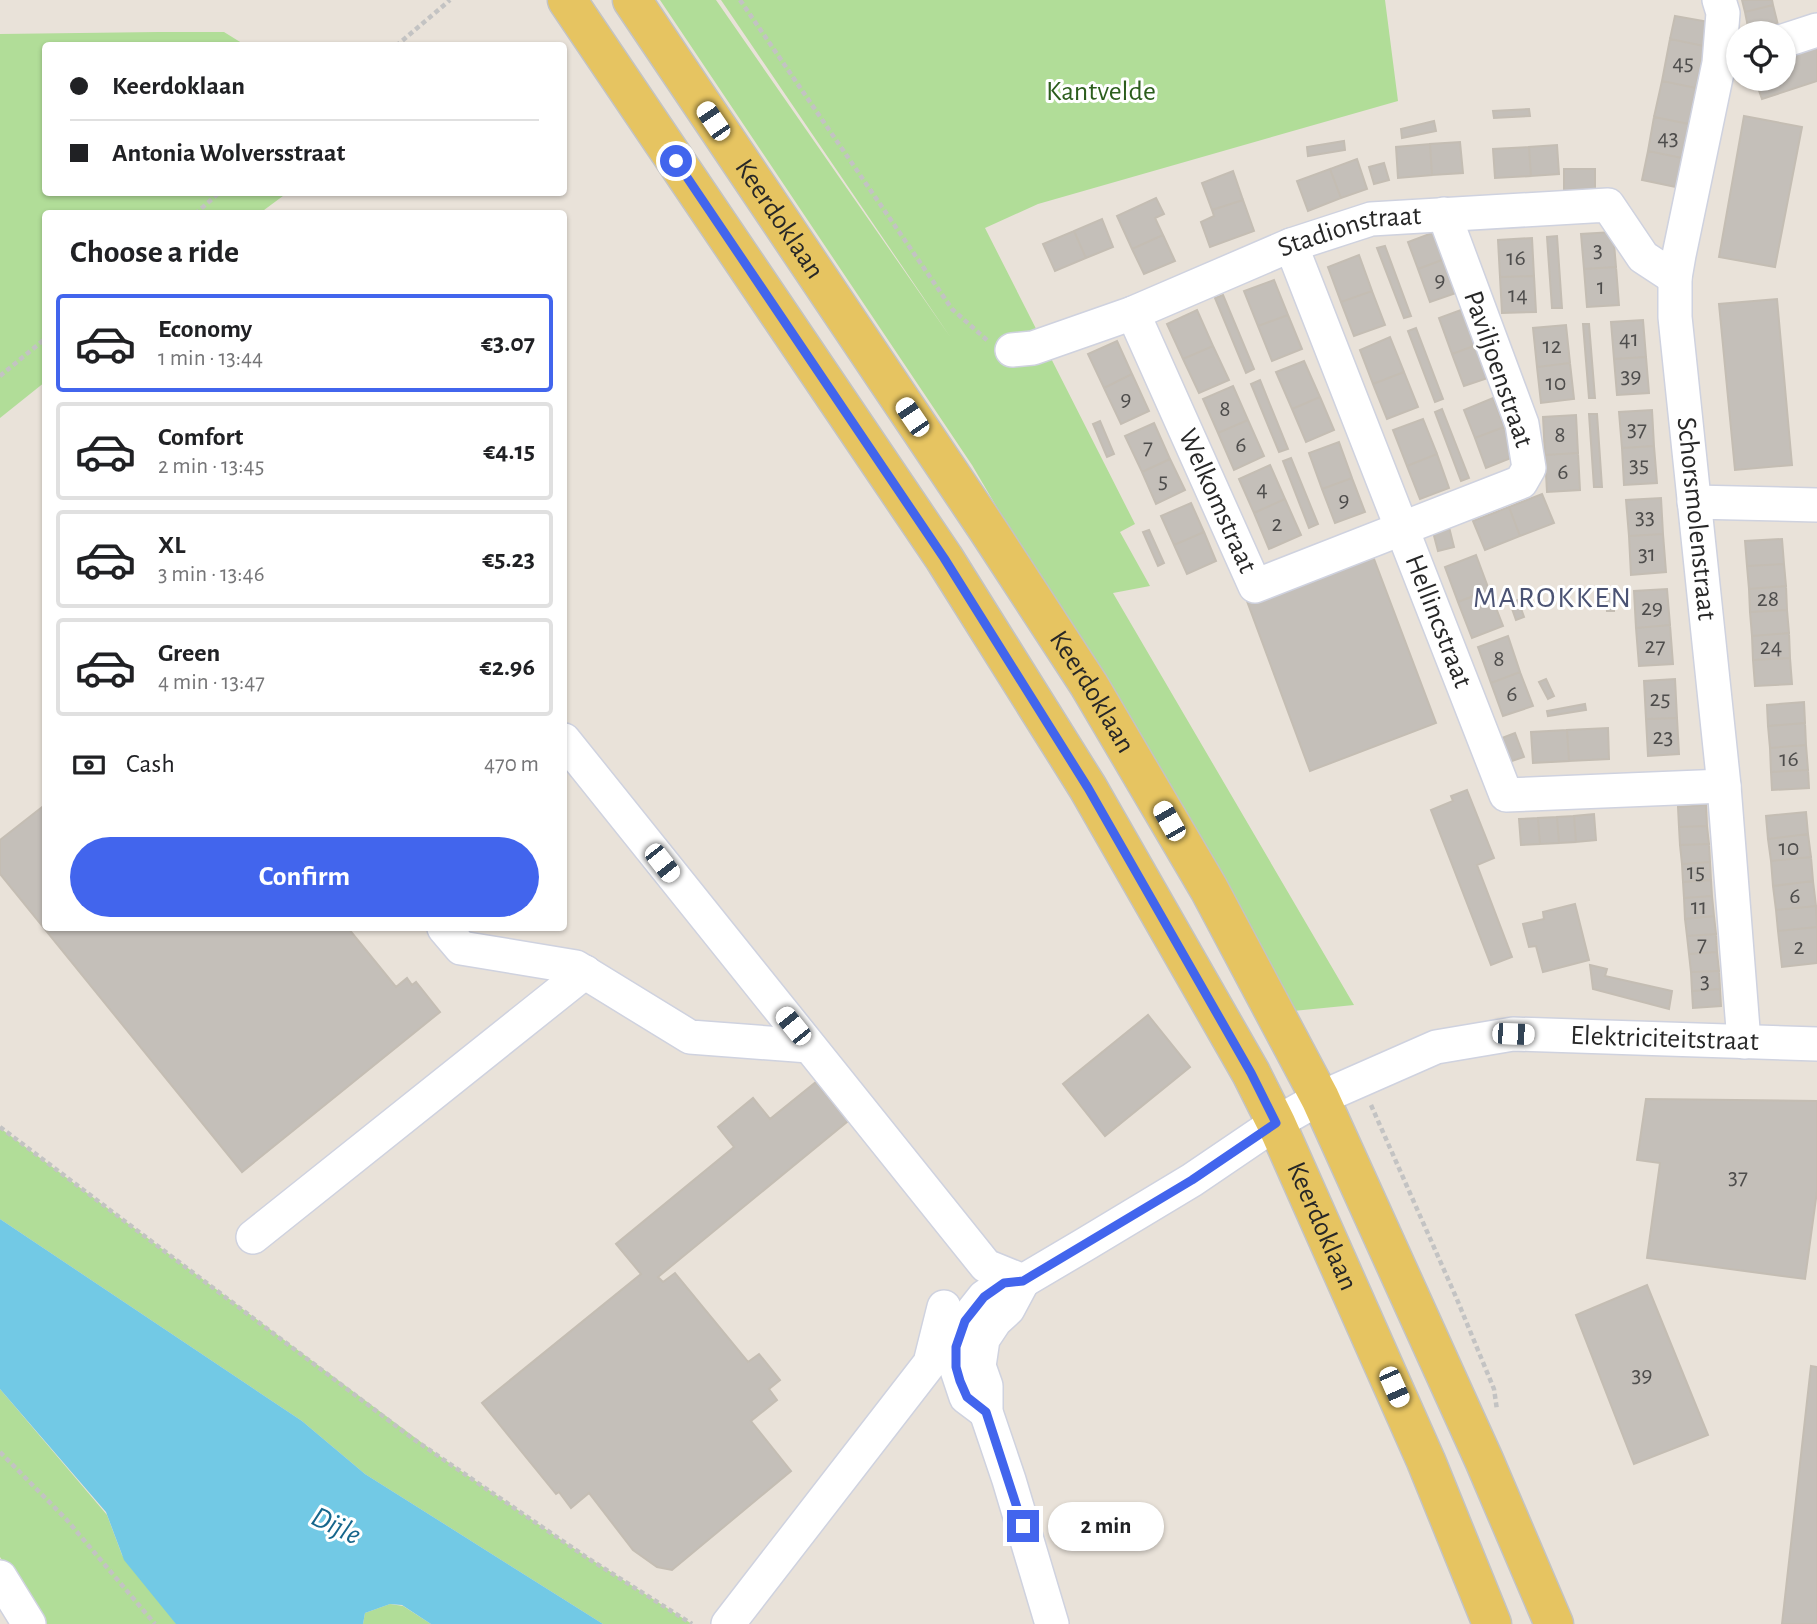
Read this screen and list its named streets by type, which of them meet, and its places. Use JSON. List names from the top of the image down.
{
  "streets": {
    "main road": ["Keerdoklaan"],
    "street": [
      "Stadionstraat",
      "Paviljoenstraat",
      "Welkomstraat",
      "Schorsmolenstraat",
      "Hellincstraat",
      "Elektriciteitstraat"
    ]
  },
  "crossings": [
    ["Keerdoklaan", "Elektriciteitstraat"],
    ["Stadionstraat", "Paviljoenstraat"],
    ["Stadionstraat", "Welkomstraat"],
    ["Stadionstraat", "Schorsmolenstraat"],
    ["Stadionstraat", "Hellincstraat"],
    ["Paviljoenstraat", "Welkomstraat"],
    ["Paviljoenstraat", "Hellincstraat"],
    ["Welkomstraat", "Hellincstraat"],
    ["Schorsmolenstraat", "Hellincstraat"],
    ["Schorsmolenstraat", "Elektriciteitstraat"]
  ],
  "districts": ["MAROKKEN"],
  "water": ["Dijle"],
  "parks": ["Kantvelde"],
  "house_numbers": [
    "45",
    "43",
    "3",
    "16",
    "9",
    "1",
    "14",
    "41",
    "12",
    "39",
    "10",
    "9",
    "8",
    "37",
    "8",
    "6",
    "7",
    "35",
    "6",
    "5",
    "4",
    "9",
    "33",
    "2",
    "31",
    "28",
    "29",
    "27",
    "24",
    "8",
    "6",
    "25",
    "23",
    "16",
    "10",
    "15",
    "6",
    "11",
    "7",
    "2",
    "3",
    "37",
    "39"
  ],
  "page": {
    "banner": ["Keerdoklaan", "Antonia Wolversstraat"],
    "heading": "Choose a ride",
    "list": [
      {
        "name": "Economy",
        "note": "1 min · 13:44",
        "value": "€3.07"
      },
      {
        "name": "Comfort",
        "note": "2 min · 13:45",
        "value": "€4.15"
      },
      {
        "name": "XL",
        "note": "3 min · 13:46",
        "value": "€5.23"
      },
      {
        "name": "Green",
        "note": "4 min · 13:47",
        "value": "€2.96"
      }
    ],
    "pay": ["Cash", "470 m"],
    "buttons": "Confirm",
    "bubble": "2 min"
  }
}
